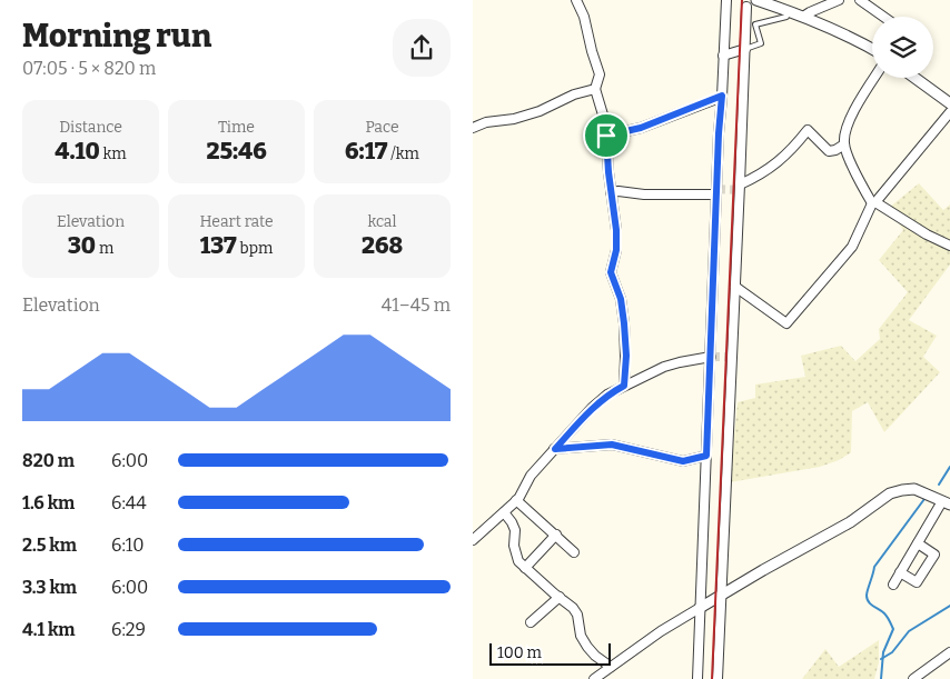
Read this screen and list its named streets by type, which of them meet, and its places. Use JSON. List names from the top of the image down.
{
  "scale_bar": "100 m",
  "page": {
    "heading": ["Morning run", "07:05 · 5 × 820 m"],
    "stats": [
      ["Distance", "4.10 km"],
      ["Time", "25:46"],
      ["Pace", "6:17 /km"],
      ["Elevation", "30 m"],
      ["Heart rate", "137 bpm"],
      ["kcal", "268"]
    ],
    "chart": ["Elevation", "41–45 m"],
    "list": [
      {
        "name": "820 m",
        "note": "6:00"
      },
      {
        "name": "1.6 km",
        "note": "6:44"
      },
      {
        "name": "2.5 km",
        "note": "6:10"
      },
      {
        "name": "3.3 km",
        "note": "6:00"
      },
      {
        "name": "4.1 km",
        "note": "6:29"
      }
    ],
    "scale": "100 m"
  }
}
